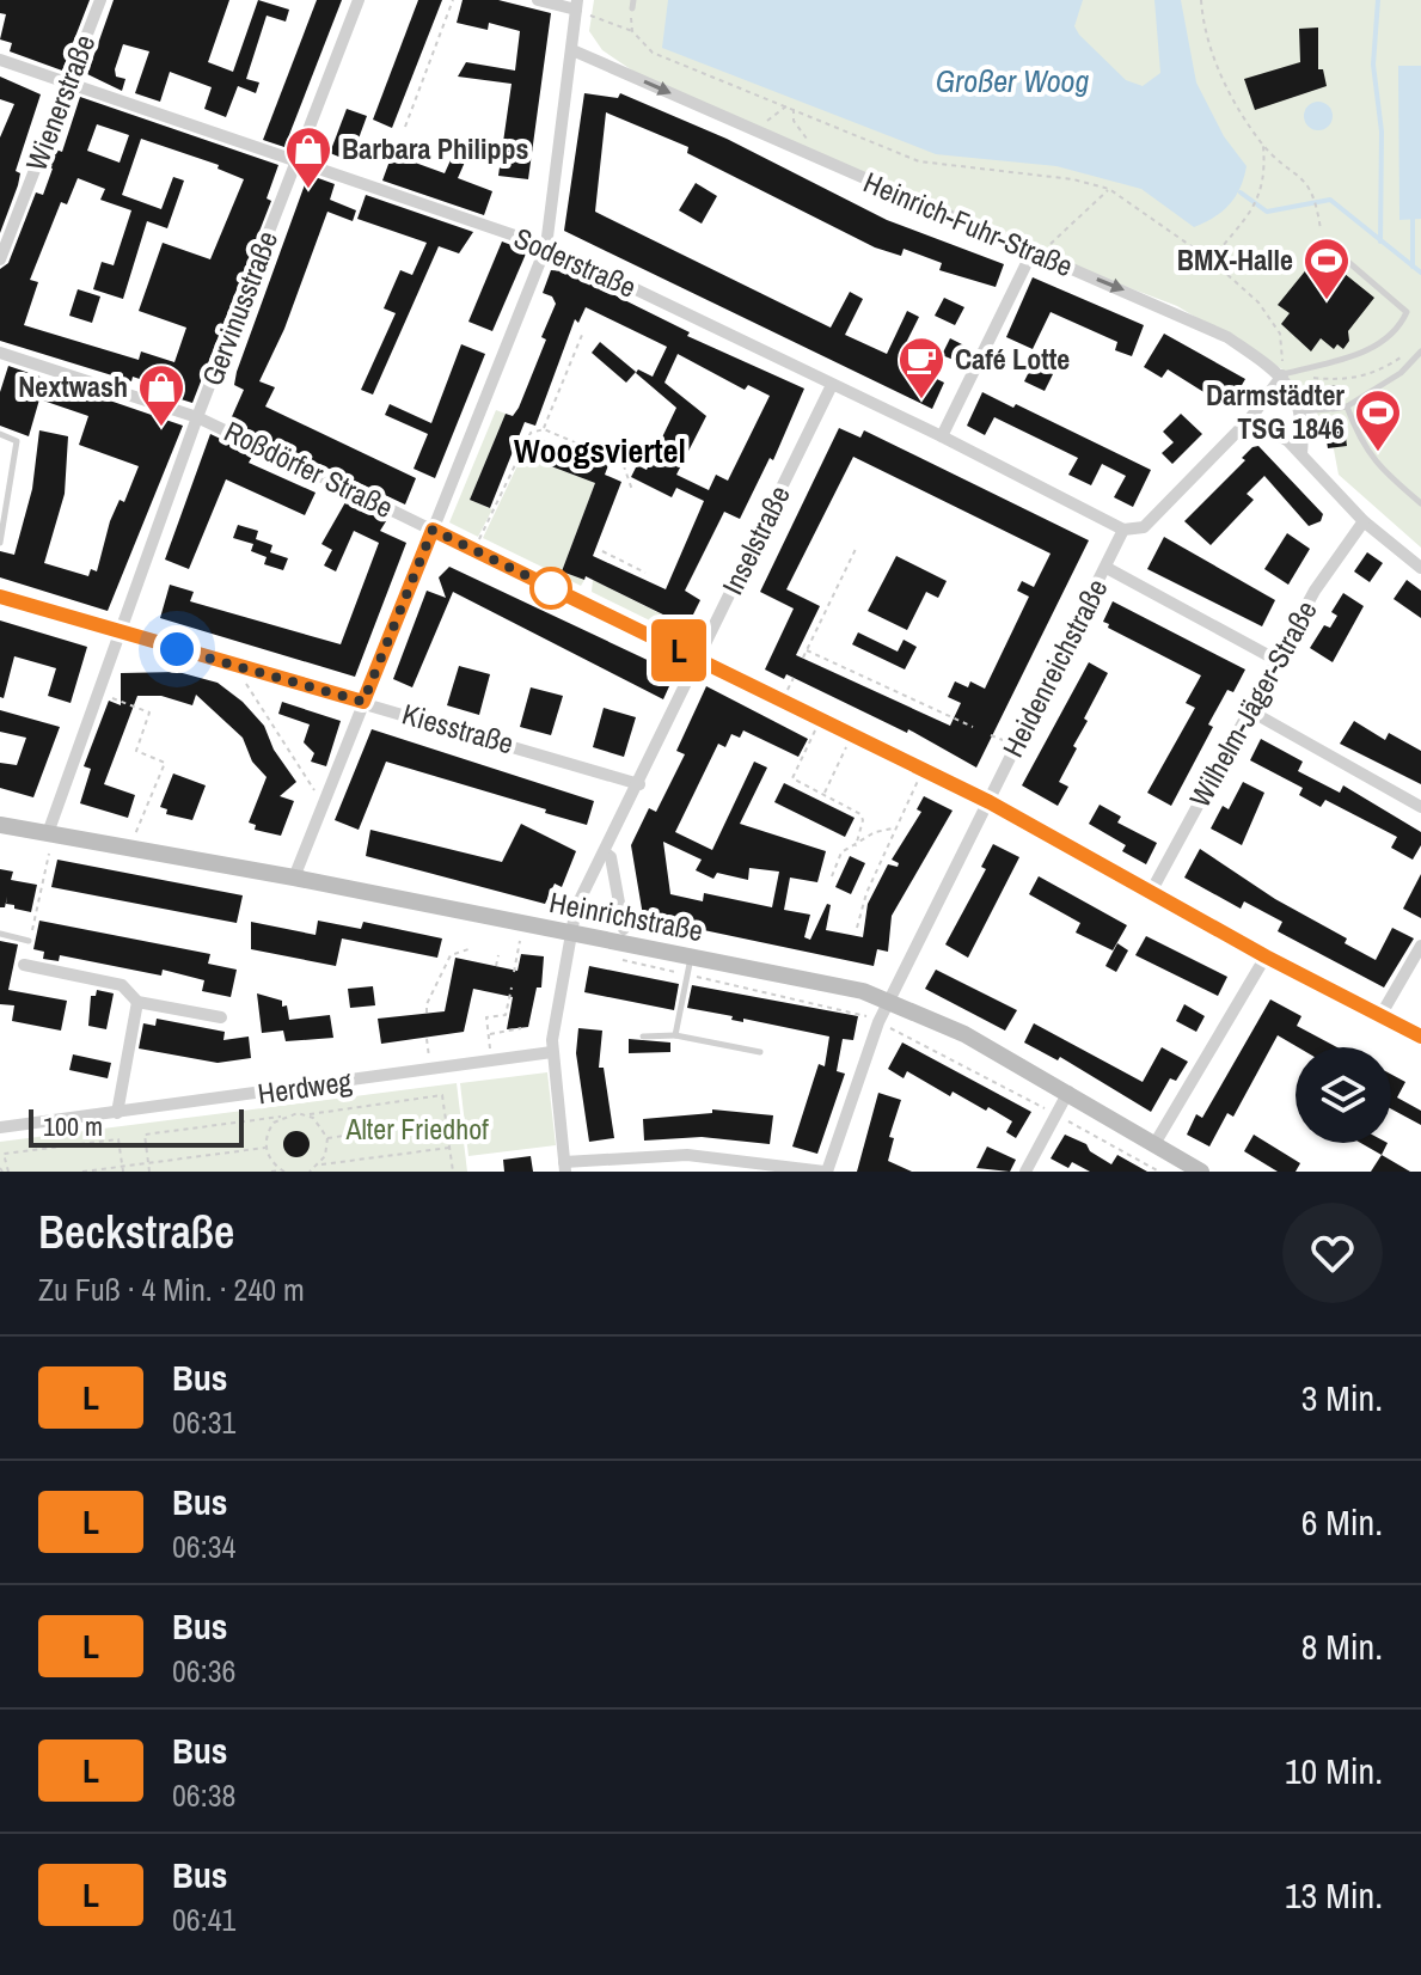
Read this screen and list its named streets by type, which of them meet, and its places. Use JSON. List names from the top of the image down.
{
  "streets": {
    "main road": ["Heinrichstraße"],
    "street": [
      "Wienerstraße",
      "Heinrich-Fuhr-Straße",
      "Soderstraße",
      "Gervinusstraße",
      "Roßdörfer Straße",
      "Inselstraße",
      "Heidenreichstraße",
      "Wilhelm-Jäger-Straße",
      "Kiesstraße",
      "Herdweg"
    ]
  },
  "crossings": [
    ["Wienerstraße", "Soderstraße"],
    ["Soderstraße", "Gervinusstraße"],
    ["Soderstraße", "Inselstraße"],
    ["Soderstraße", "Heidenreichstraße"],
    ["Gervinusstraße", "Roßdörfer Straße"],
    ["Gervinusstraße", "Kiesstraße"],
    ["Gervinusstraße", "Heinrichstraße"],
    ["Roßdörfer Straße", "Inselstraße"],
    ["Roßdörfer Straße", "Heidenreichstraße"],
    ["Roßdörfer Straße", "Wilhelm-Jäger-Straße"],
    ["Inselstraße", "Kiesstraße"],
    ["Inselstraße", "Heinrichstraße"],
    ["Inselstraße", "Herdweg"],
    ["Heidenreichstraße", "Heinrichstraße"]
  ],
  "one_way": ["Heinrich-Fuhr-Straße"],
  "districts": ["Woogsviertel"],
  "water": ["Großer Woog"],
  "parks": ["Alter Friedhof"],
  "places": {
    "shop": ["Barbara Philipps", "Nextwash"],
    "sports": ["BMX-Halle", "Darmstädter TSG 1846"],
    "cafe": ["Café Lotte"]
  },
  "lines": ["bus line L"],
  "scale_bar": "100 m",
  "page": {
    "on_map": "L",
    "scale": "100 m",
    "heading": ["Beckstraße", "Zu Fuß · 4 Min. · 240 m"],
    "list": [
      {
        "mark": "L",
        "name": "Bus",
        "note": "06:31",
        "value": "3 Min."
      },
      {
        "mark": "L",
        "name": "Bus",
        "note": "06:34",
        "value": "6 Min."
      },
      {
        "mark": "L",
        "name": "Bus",
        "note": "06:36",
        "value": "8 Min."
      },
      {
        "mark": "L",
        "name": "Bus",
        "note": "06:38",
        "value": "10 Min."
      },
      {
        "mark": "L",
        "name": "Bus",
        "note": "06:41",
        "value": "13 Min."
      }
    ]
  }
}
